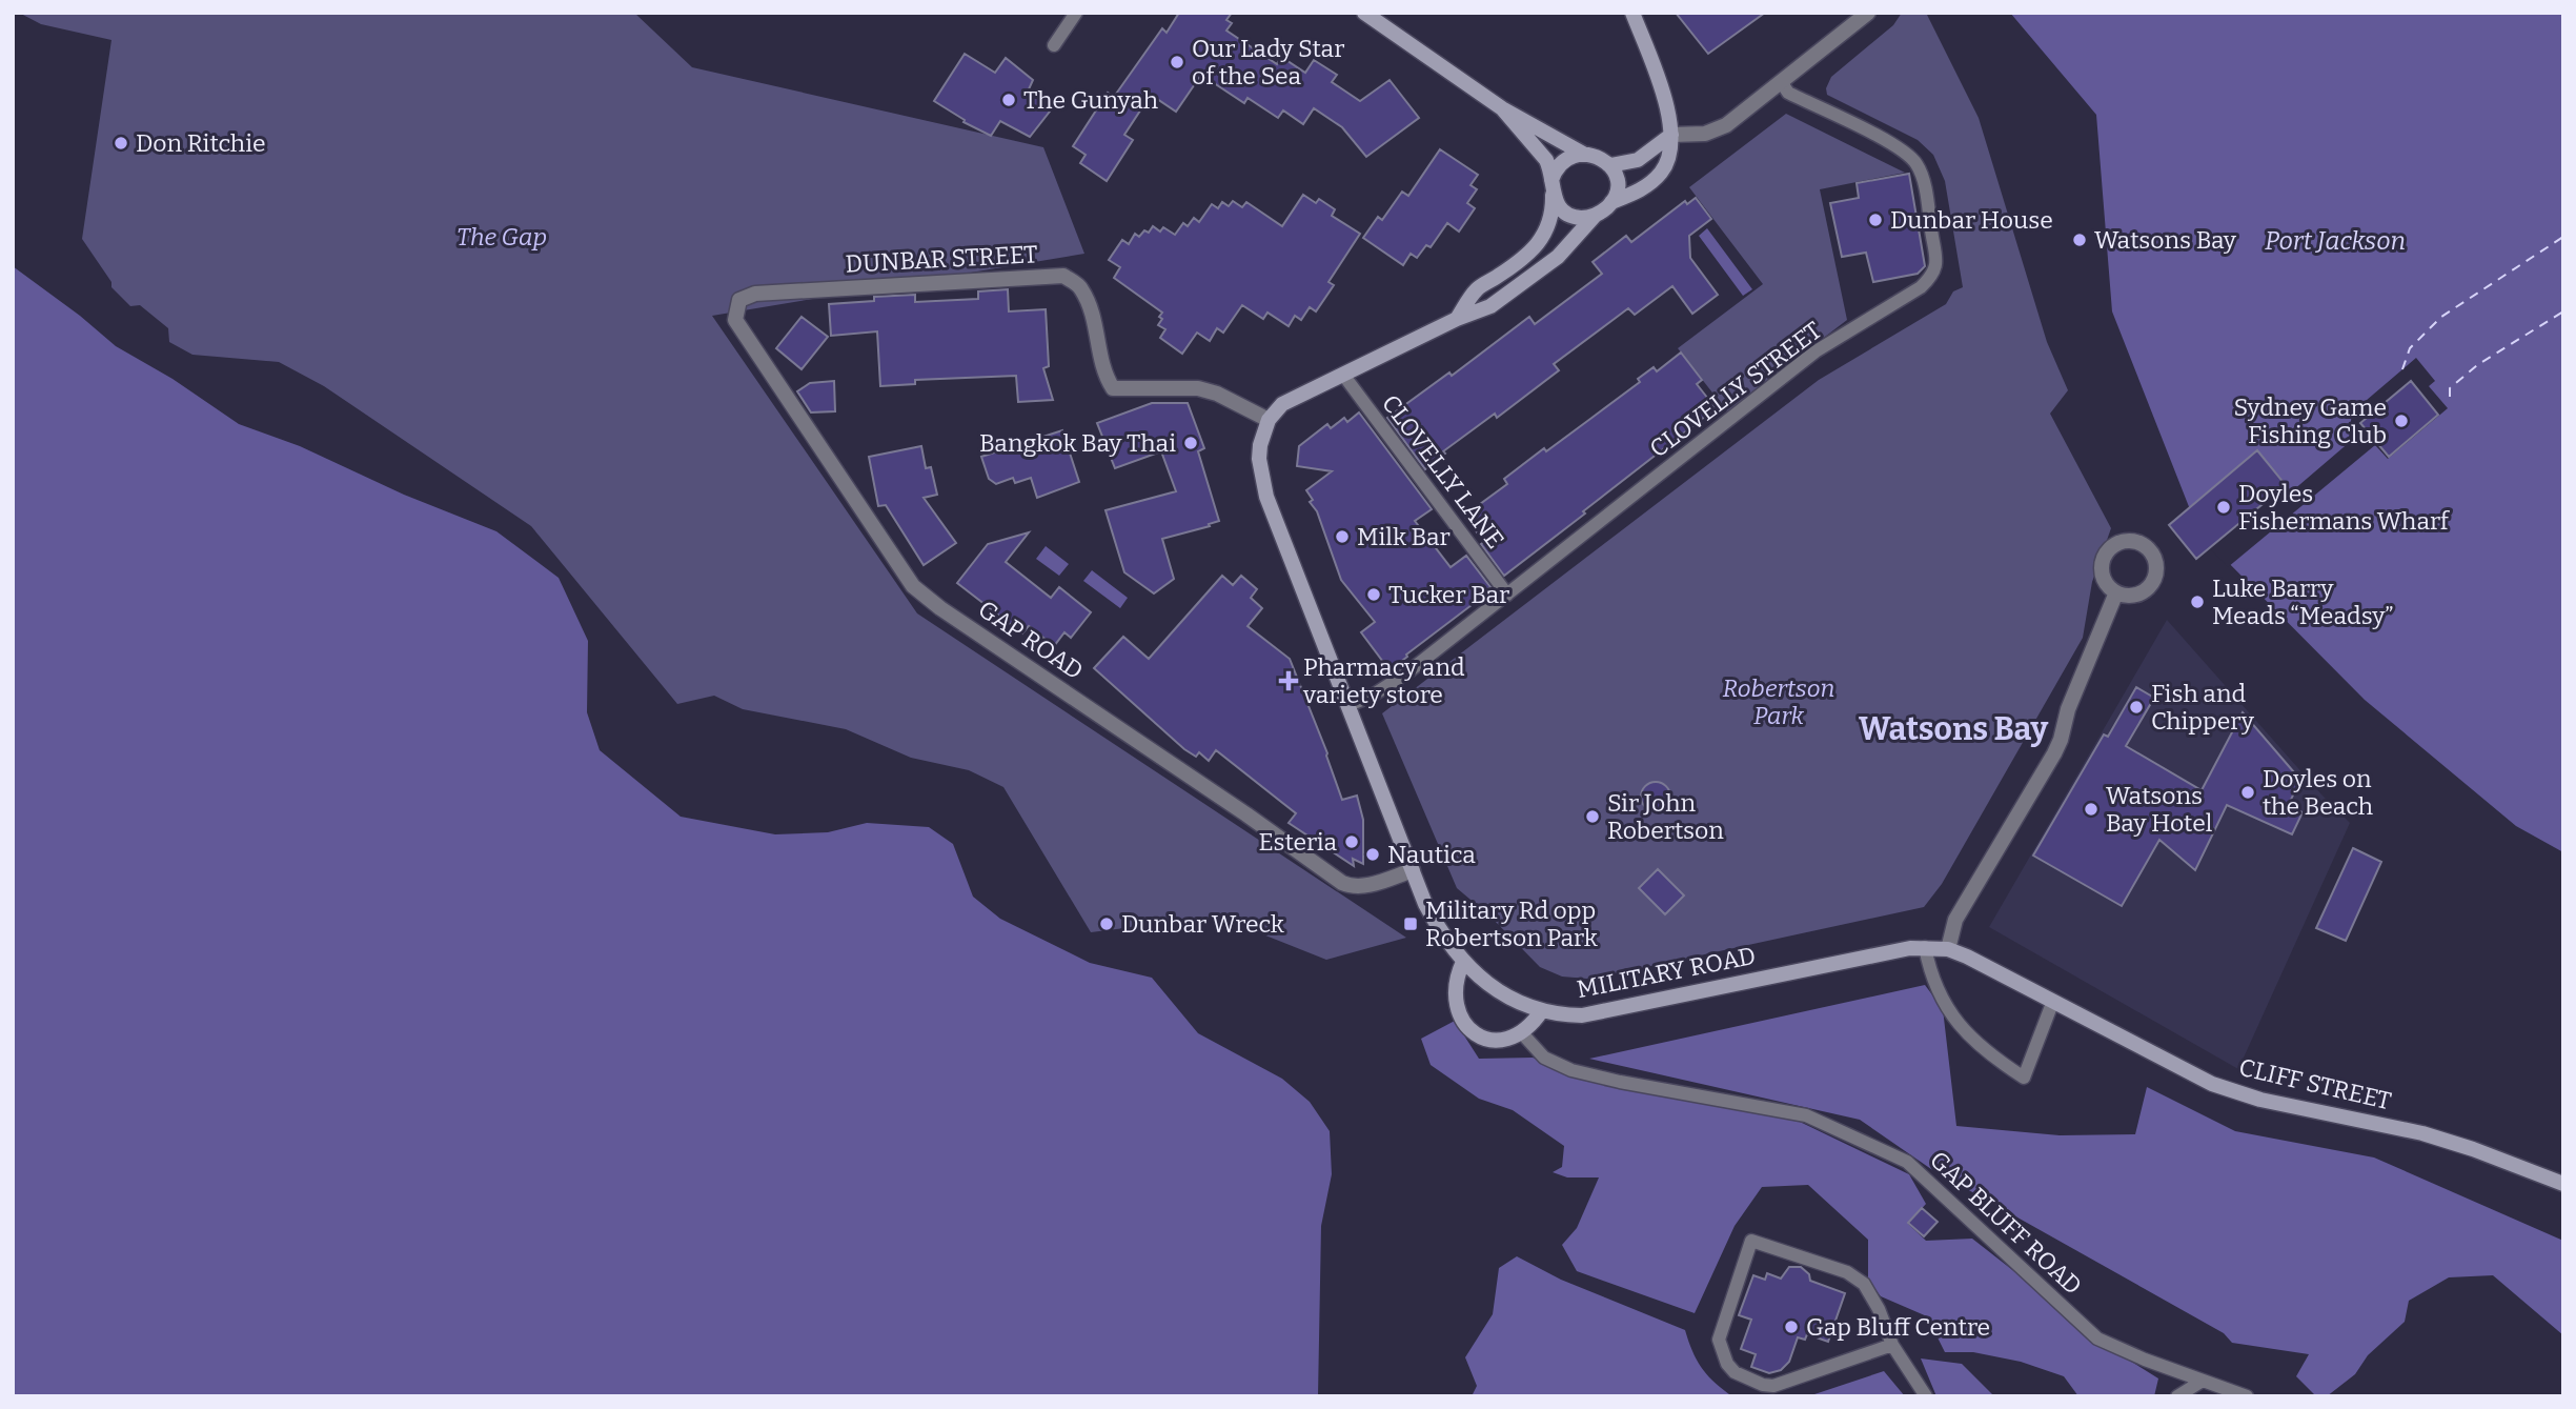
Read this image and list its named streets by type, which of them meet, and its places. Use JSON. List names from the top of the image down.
{
  "streets": {
    "street": [
      "DUNBAR STREET",
      "GAP ROAD",
      "MILITARY ROAD",
      "CLIFF STREET"
    ],
    "lane": ["CLOVELLY STREET", "CLOVELLY LANE", "GAP BLUFF ROAD"]
  },
  "crossings": [
    ["DUNBAR STREET", "GAP ROAD"],
    ["DUNBAR STREET", "MILITARY ROAD"],
    ["CLOVELLY STREET", "CLOVELLY LANE"],
    ["CLOVELLY STREET", "MILITARY ROAD"],
    ["GAP ROAD", "MILITARY ROAD"],
    ["MILITARY ROAD", "CLIFF STREET"]
  ],
  "districts": ["Watsons Bay"],
  "water": ["Port Jackson"],
  "parks": ["The Gap", "Robertson Park"],
  "places": {
    "other": [
      "Our Lady Star of the Sea",
      "The Gunyah",
      "Don Ritchie",
      "Dunbar House",
      "Watsons Bay",
      "Sydney Game Fishing Club",
      "Bangkok Bay Thai",
      "Doyles Fishermans Wharf",
      "Milk Bar",
      "Tucker Bar",
      "Luke Barry Meads “Meadsy”",
      "Fish and Chippery",
      "Doyles on the Beach",
      "Watsons Bay Hotel",
      "Sir John Robertson",
      "Esteria",
      "Nautica",
      "Dunbar Wreck",
      "Gap Bluff Centre"
    ],
    "health": ["Pharmacy and variety store"],
    "transit": ["Military Rd opp Robertson Park"]
  }
}
